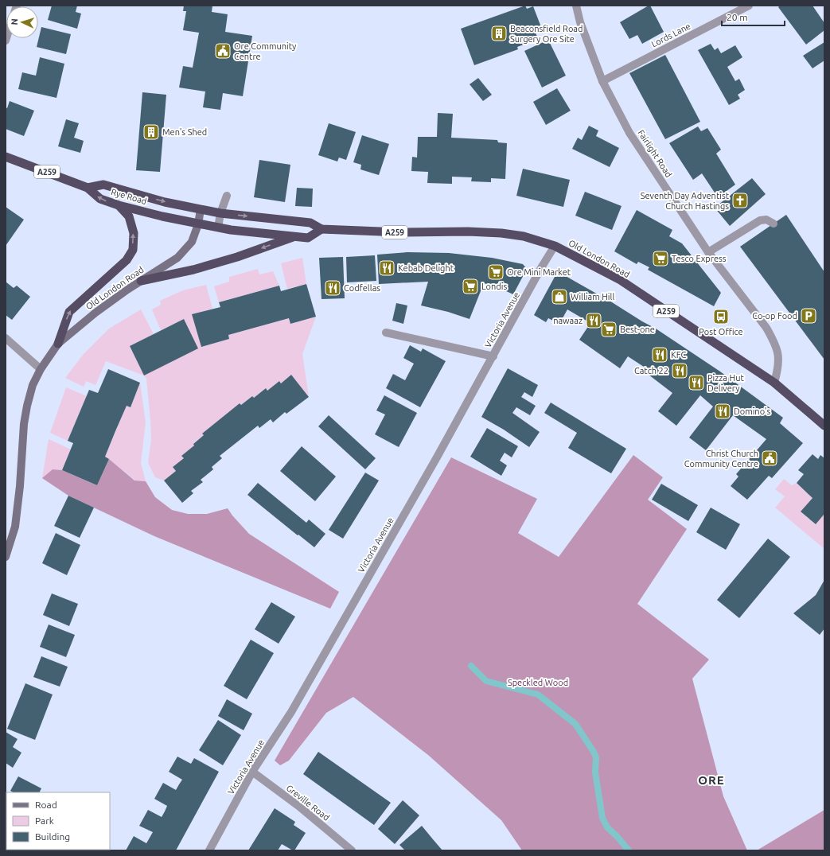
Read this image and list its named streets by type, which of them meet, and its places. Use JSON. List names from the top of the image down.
{
  "streets": {
    "highway": ["A259", "Rye Road", "Old London Road"],
    "street": [
      "Lords Lane",
      "Fairlight Road",
      "Victoria Avenue",
      "Greville Road"
    ]
  },
  "crossings": [
    ["Lords Lane", "Fairlight Road"],
    ["Fairlight Road", "Old London Road"],
    ["A259", "Rye Road"],
    ["A259", "Old London Road"],
    ["Rye Road", "Old London Road"],
    ["Old London Road", "Victoria Avenue"],
    ["Victoria Avenue", "Greville Road"]
  ],
  "districts": ["ORE"],
  "parks": ["Speckled Wood"],
  "places": {
    "building": ["Beaconsfield Road Surgery Ore Site", "Men's Shed"],
    "public building": ["Ore Community Centre", "Christ Church Community Centre"],
    "church": ["Seventh Day Adventist Church Hastings"],
    "supermarket": [
      "Tesco Express",
      "Ore Mini Market",
      "Londis",
      "Best-one"
    ],
    "restaurant": [
      "Kebab Delight",
      "Codfellas",
      "nawaaz",
      "KFC",
      "Catch 22",
      "Pizza Hut Delivery",
      "Domino's"
    ],
    "shop": ["William Hill"],
    "parking": ["Co-op Food"],
    "bus stop": ["Post Office"]
  },
  "legend": ["Road", "Park", "Building"],
  "scale_bar": "20 m",
  "north": "left"
}
